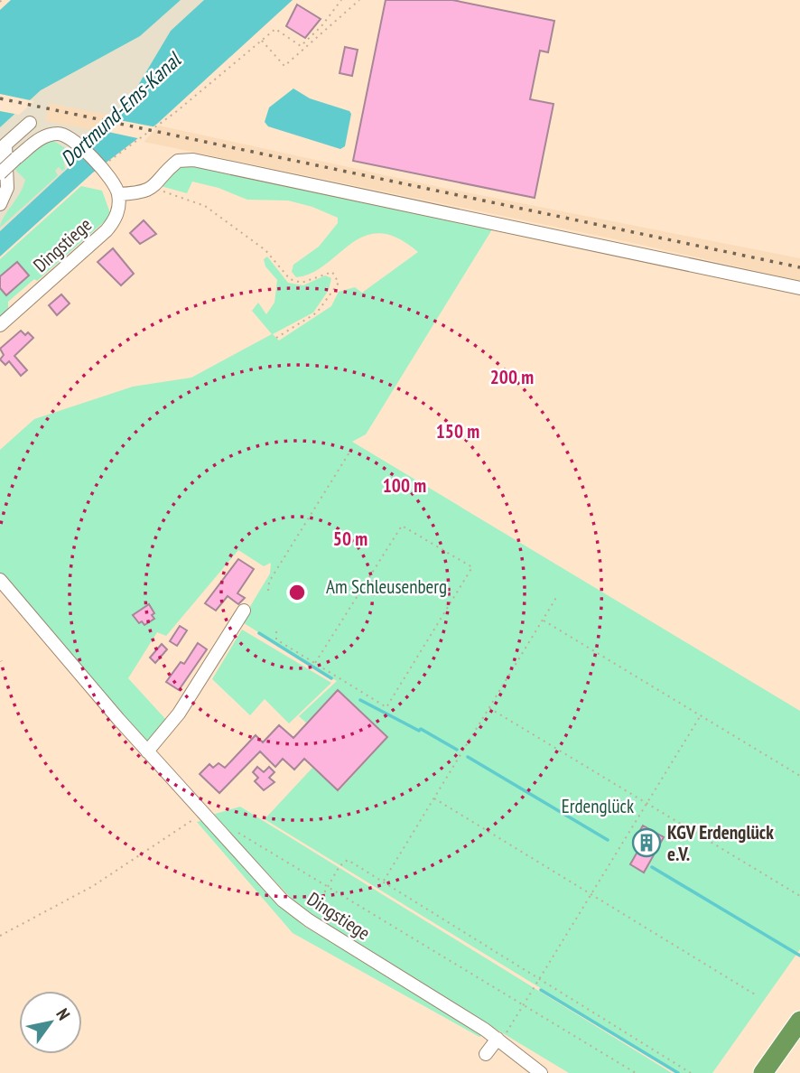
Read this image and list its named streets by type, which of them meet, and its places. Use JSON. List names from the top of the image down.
{
  "streets": {
    "street": ["Dingstiege"]
  },
  "water": ["Dortmund-Ems-Kanal"],
  "parks": ["Am Schleusenberg", "Erdenglück"],
  "places": {
    "building": ["KGV Erdenglück e.V."]
  },
  "north": "top right",
  "rings": [
    "200 m",
    "150 m",
    "100 m",
    "50 m"
  ]
}
